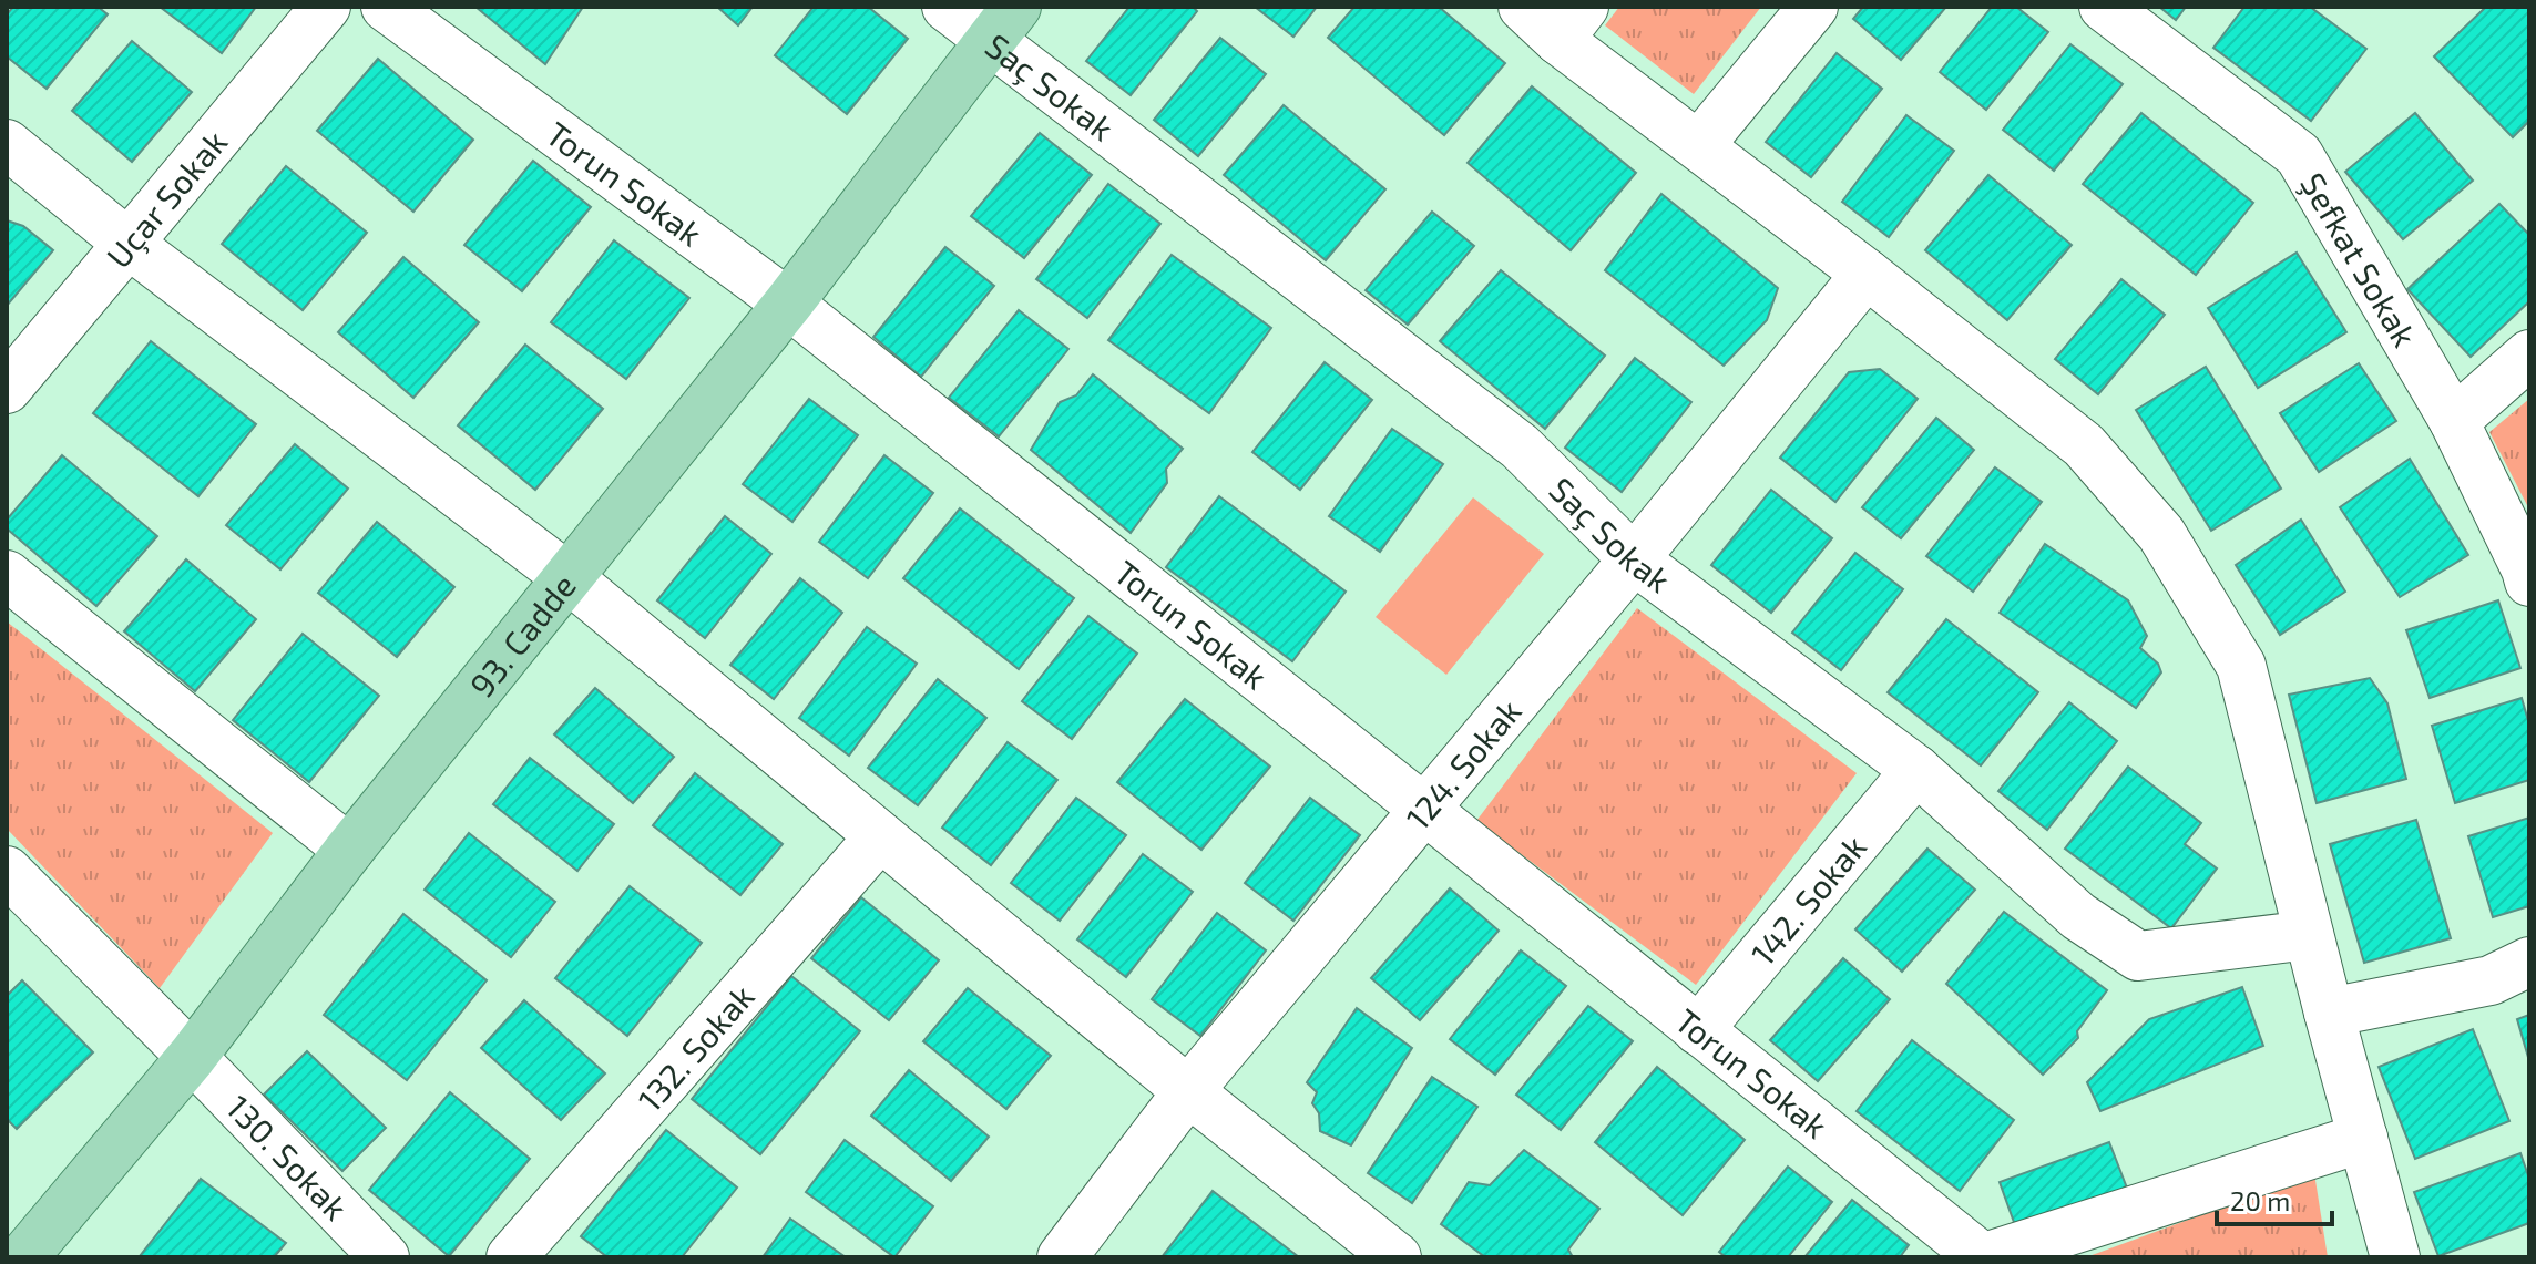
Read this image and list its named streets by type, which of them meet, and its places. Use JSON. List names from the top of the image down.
{
  "streets": {
    "main road": ["93. Cadde"],
    "street": [
      "Saç Sokak",
      "Torun Sokak",
      "Uçar Sokak",
      "Şefkat Sokak",
      "124. Sokak",
      "142. Sokak",
      "132. Sokak",
      "130. Sokak"
    ]
  },
  "crossings": [
    ["Saç Sokak", "93. Cadde"],
    ["Saç Sokak", "124. Sokak"],
    ["Saç Sokak", "142. Sokak"],
    ["Torun Sokak", "93. Cadde"],
    ["Torun Sokak", "124. Sokak"],
    ["Torun Sokak", "142. Sokak"],
    ["93. Cadde", "130. Sokak"]
  ],
  "scale_bar": "20 m"
}
